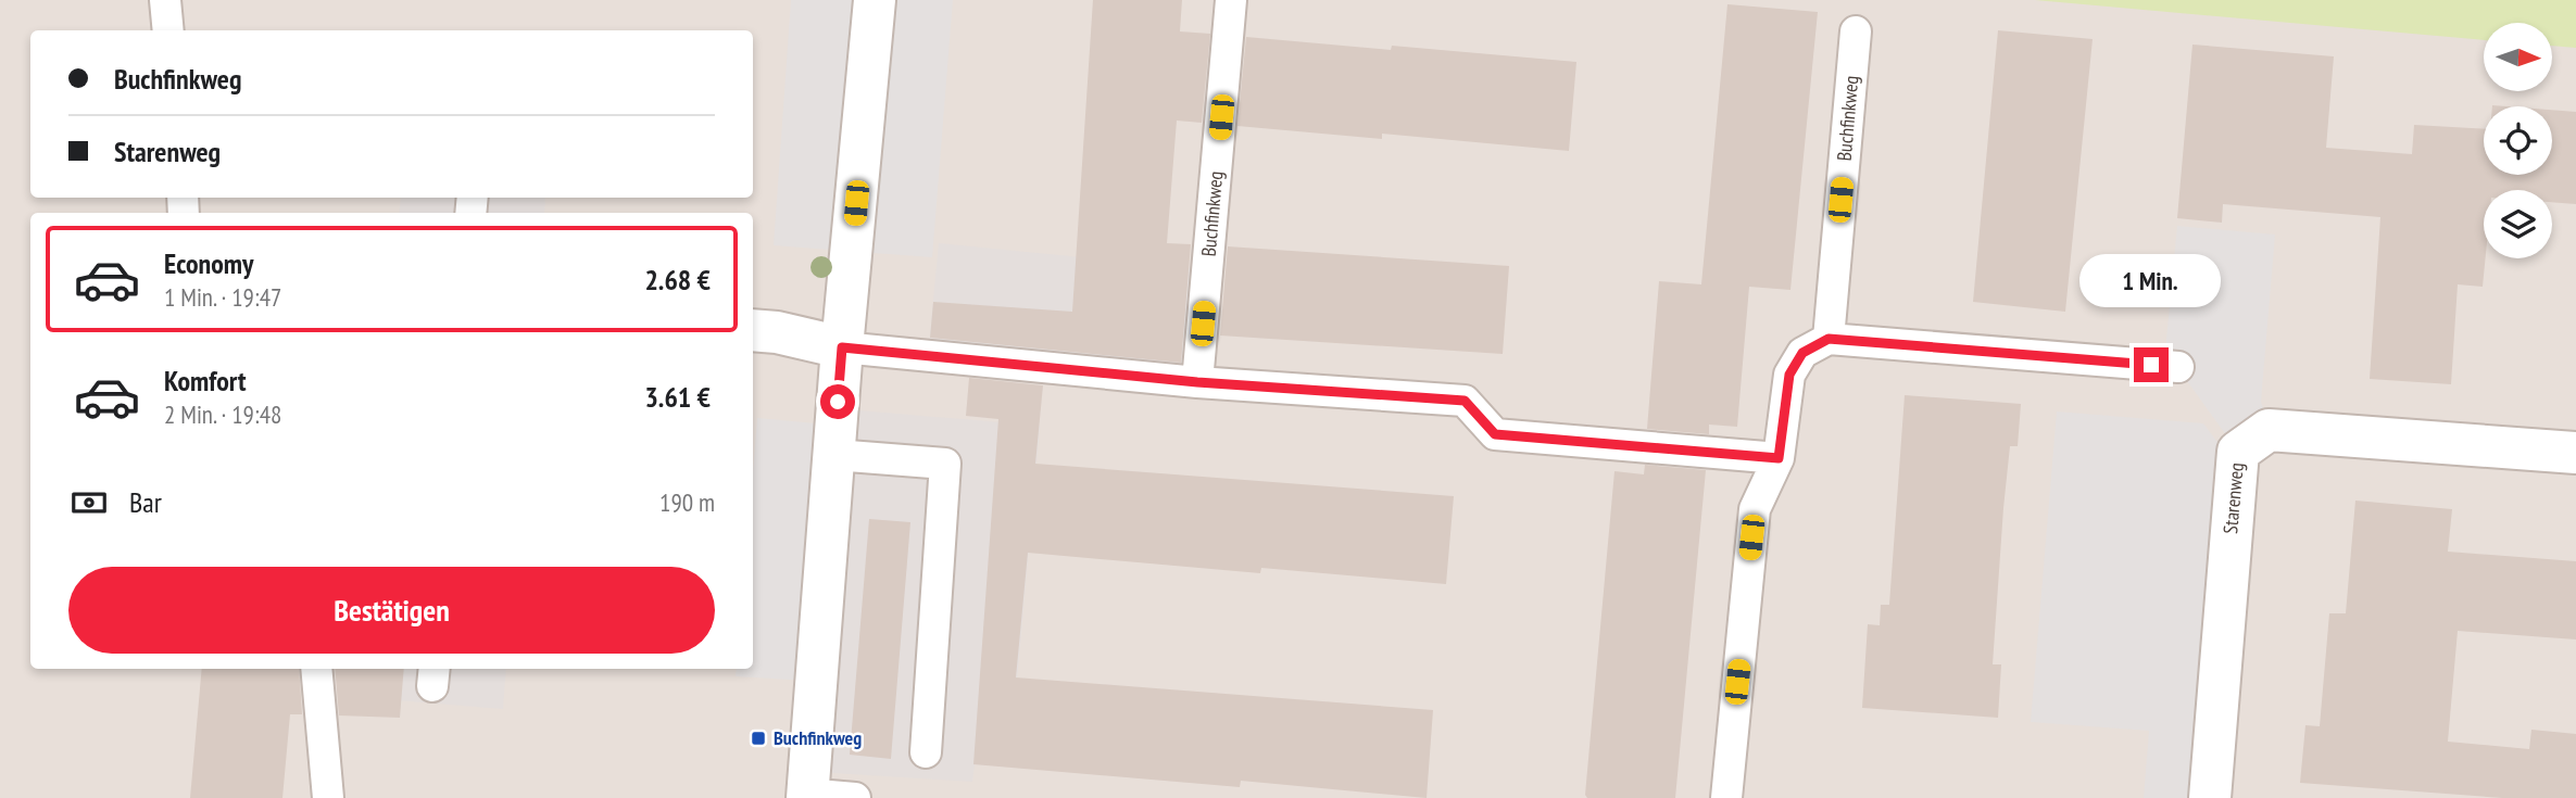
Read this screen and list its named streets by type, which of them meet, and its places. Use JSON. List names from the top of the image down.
{
  "streets": {
    "street": ["Starenweg"],
    "lane": ["Buchfinkweg"]
  },
  "places": {
    "transit": ["Buchfinkweg"]
  },
  "north": "right",
  "page": {
    "banner": ["Buchfinkweg", "Starenweg"],
    "list": [
      {
        "name": "Economy",
        "note": "1 Min. · 19:47",
        "value": "2.68 €"
      },
      {
        "name": "Komfort",
        "note": "2 Min. · 19:48",
        "value": "3.61 €"
      }
    ],
    "bubble": "1 Min.",
    "pay": ["Bar", "190 m"],
    "buttons": "Bestätigen"
  }
}
